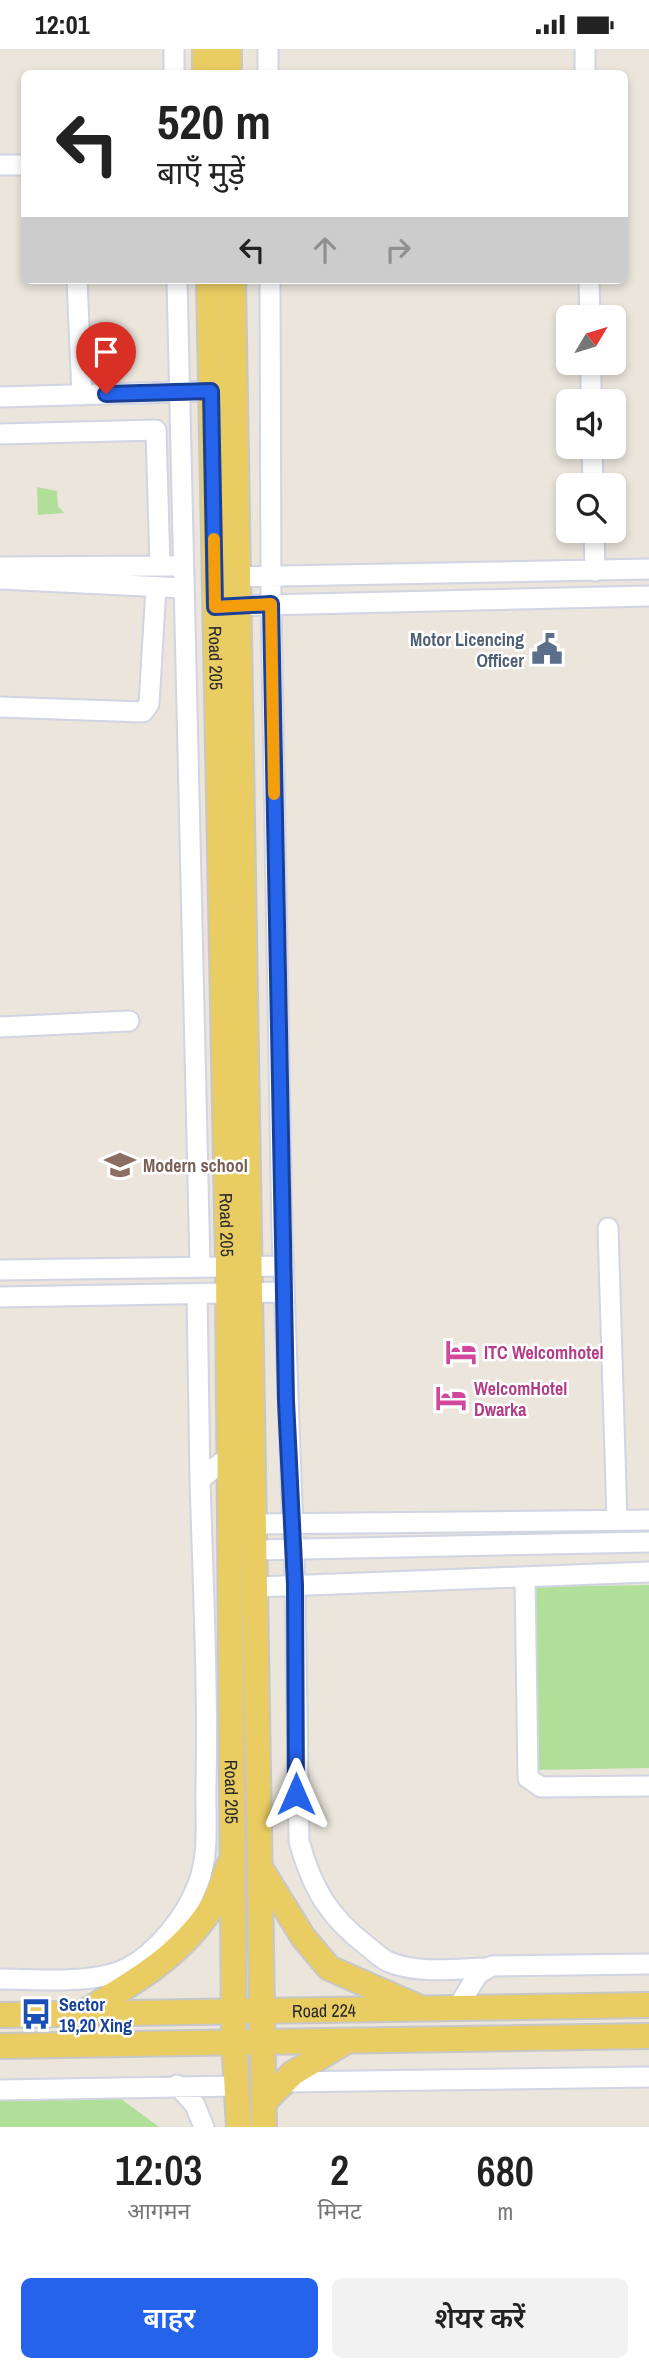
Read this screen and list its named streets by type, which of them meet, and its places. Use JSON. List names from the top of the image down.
{
  "streets": {
    "main road": ["Road 205", "Road 224"]
  },
  "crossings": [
    ["Road 205", "Road 224"]
  ],
  "places": {
    "public building": ["Motor Licencing Officer"],
    "school or university": ["Modern school"],
    "hotel": ["ITC Welcomhotel", "WelcomHotel Dwarka"],
    "bus stop": ["Sector 19,20 Xing"]
  },
  "north": "top right",
  "page": {
    "status": "12:01",
    "turn": ["520 m", "बाएँ मुड़ें"],
    "eta": [
      "12:03",
      "आगमन",
      "2",
      "मिनट",
      "680",
      "m"
    ],
    "buttons": ["बाहर", "शेयर करें"]
  }
}
